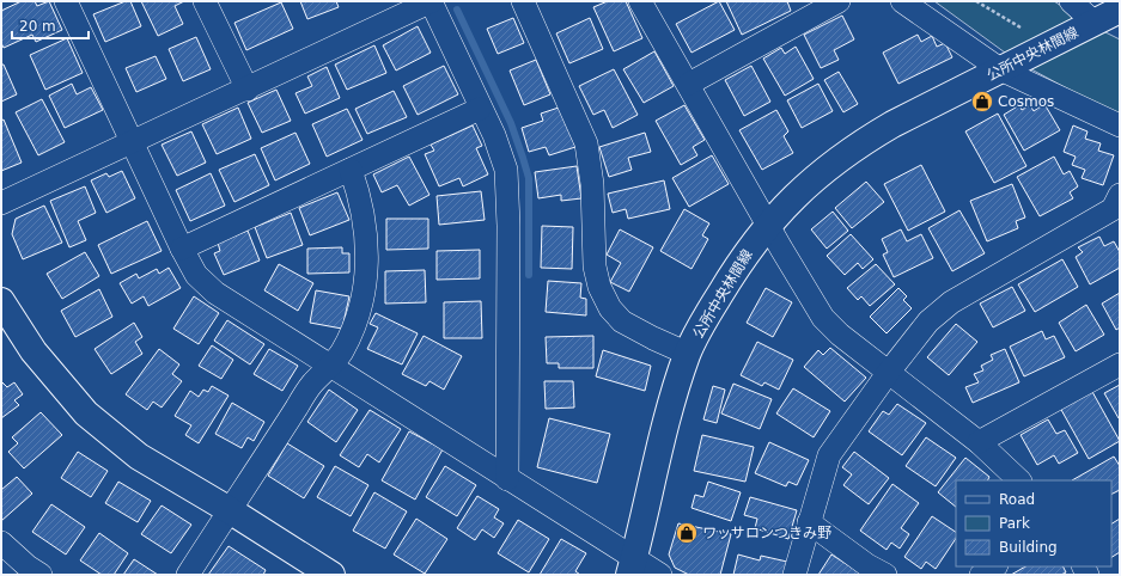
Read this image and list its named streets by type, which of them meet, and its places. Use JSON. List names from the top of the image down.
{
  "streets": {
    "street": ["公所中央林間線"]
  },
  "places": {
    "shop": ["Cosmos", "ワッサロンつきみ野"]
  },
  "legend": ["Road", "Park", "Building"],
  "scale_bar": "20 m"
}
